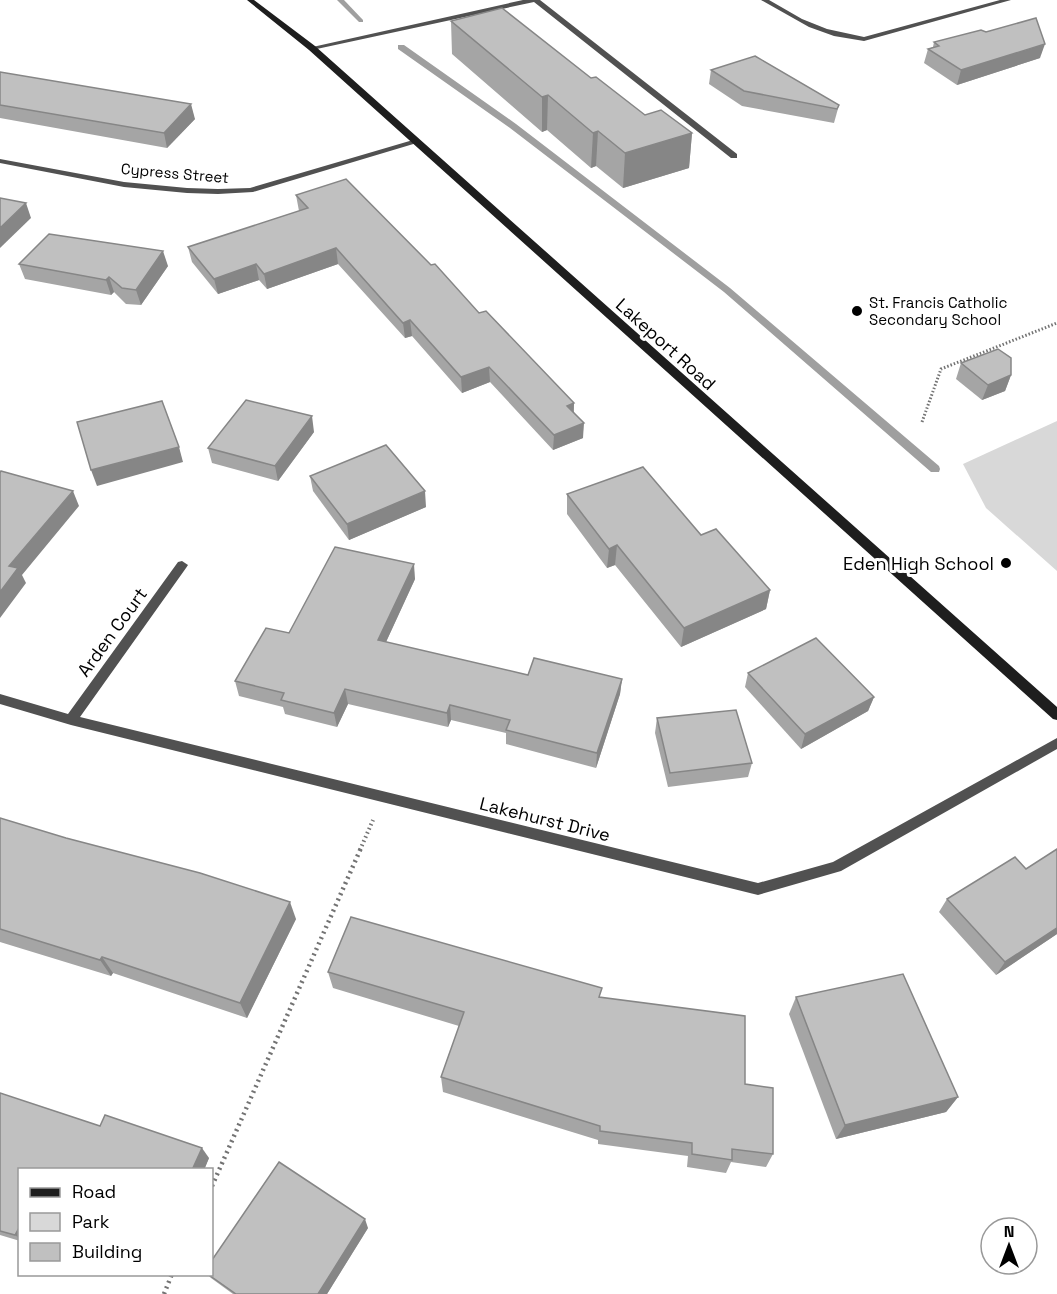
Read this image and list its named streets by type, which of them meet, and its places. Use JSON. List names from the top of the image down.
{
  "streets": {
    "main road": ["Lakeport Road"],
    "street": ["Cypress Street", "Arden Court", "Lakehurst Drive"]
  },
  "crossings": [
    ["Cypress Street", "Lakeport Road"],
    ["Arden Court", "Lakehurst Drive"]
  ],
  "places": ["St. Francis Catholic Secondary School", "Eden High School"],
  "legend": ["Road", "Park", "Building"],
  "north": "top"
}
